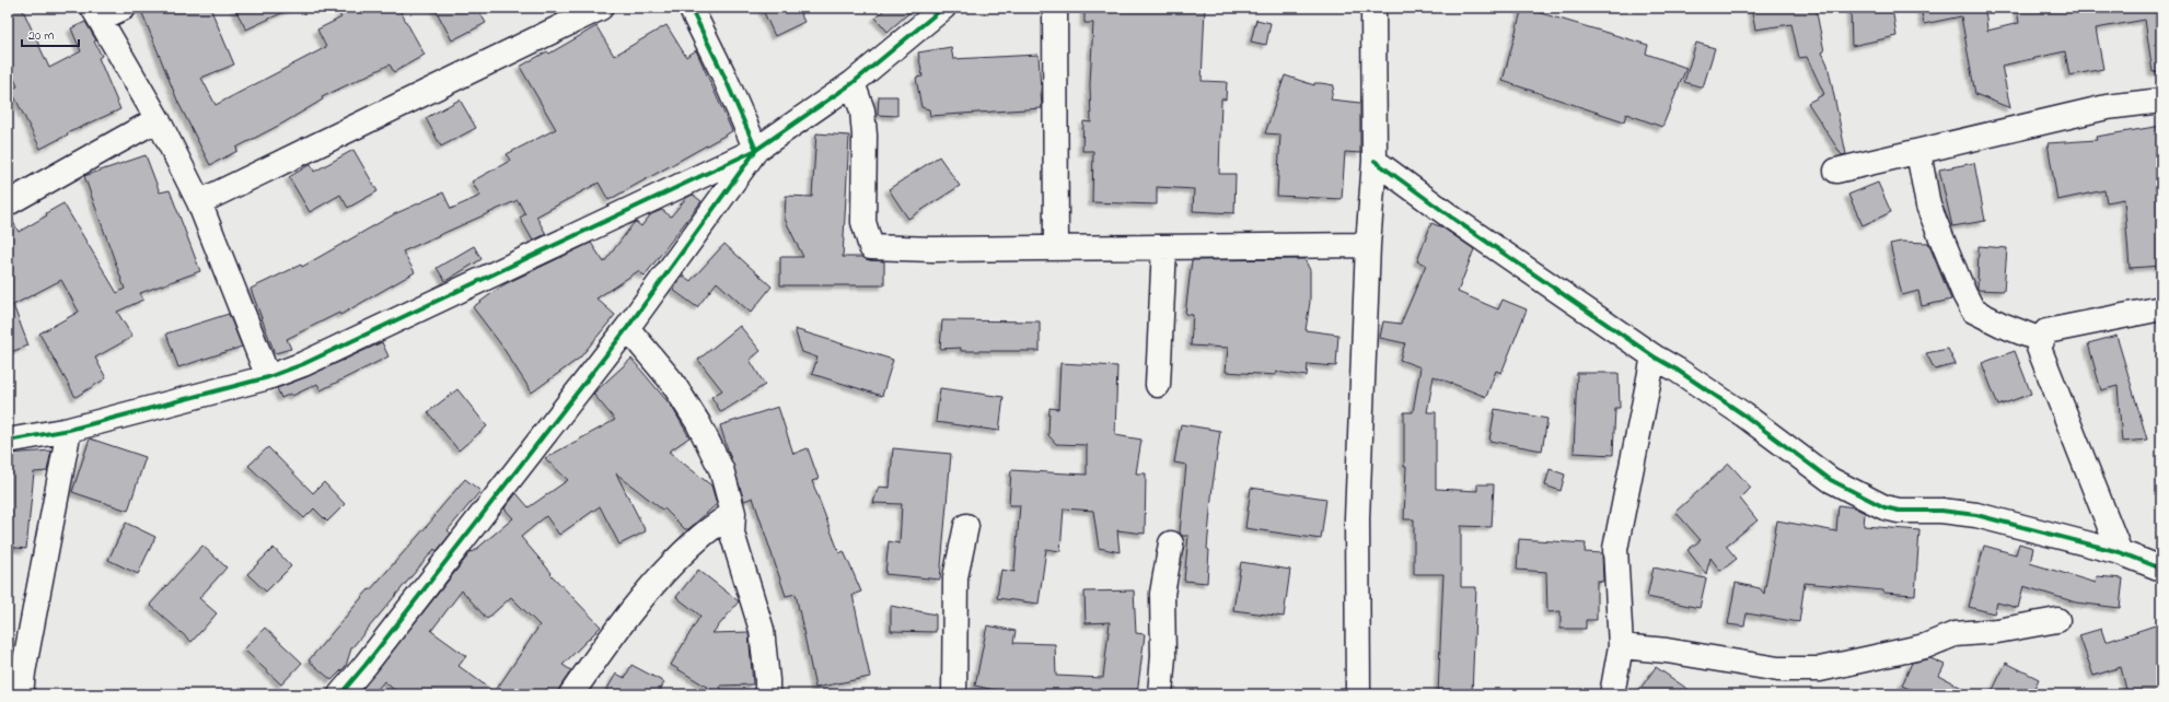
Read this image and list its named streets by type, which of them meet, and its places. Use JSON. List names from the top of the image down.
{
  "scale_bar": "20 m"
}
